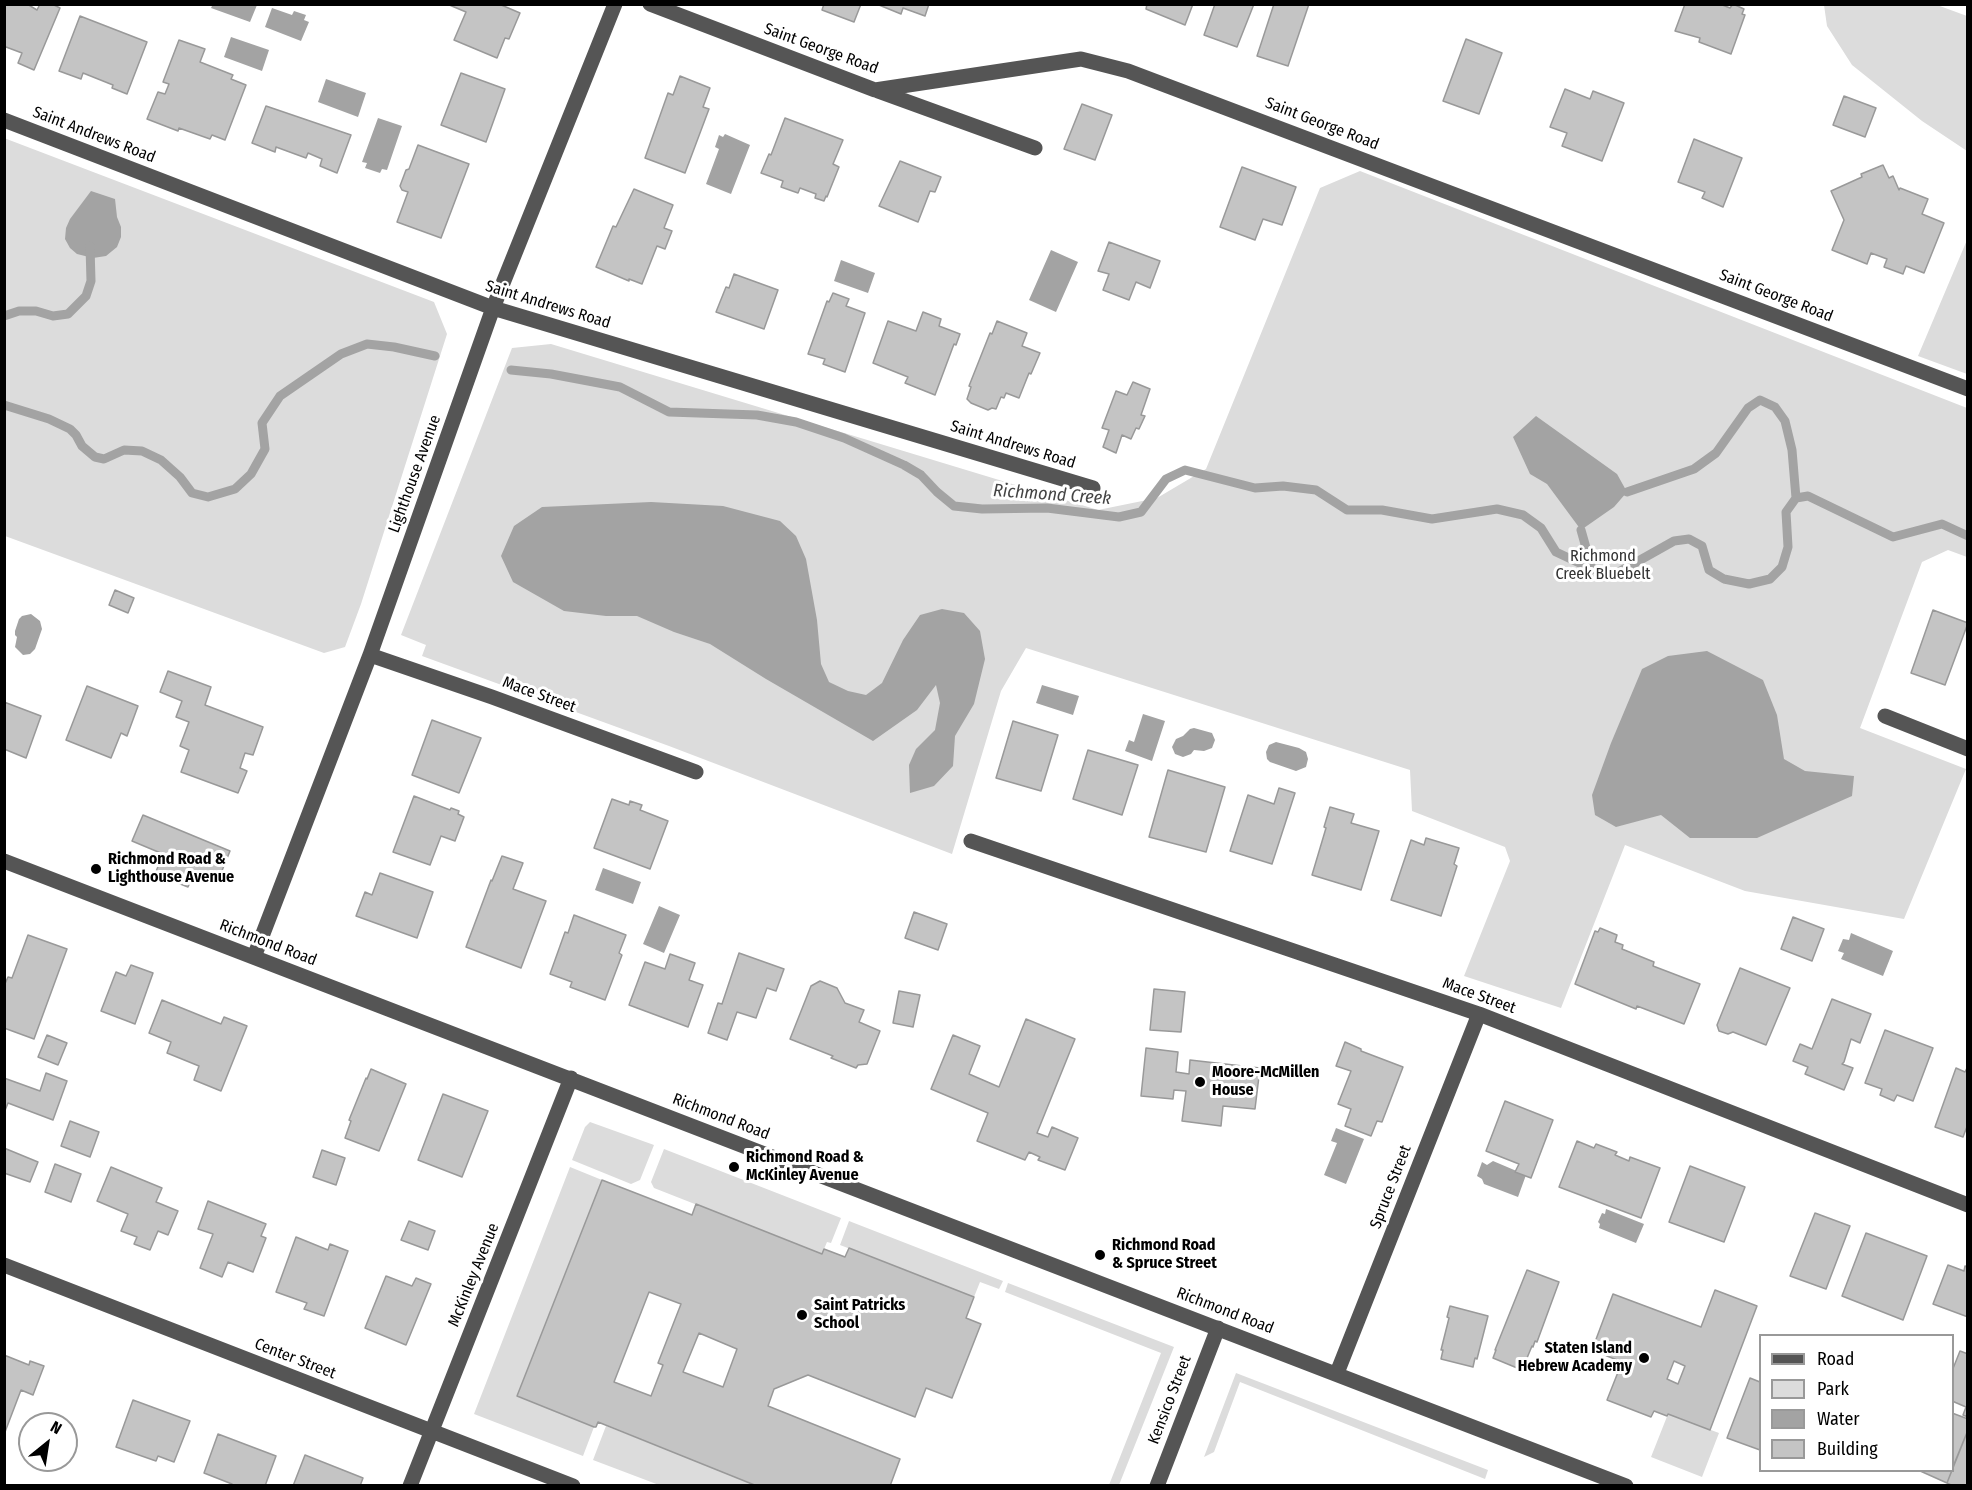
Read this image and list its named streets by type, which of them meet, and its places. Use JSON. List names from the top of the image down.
{
  "streets": {
    "street": [
      "Saint George Road",
      "Saint Andrews Road",
      "Lighthouse Avenue",
      "Mace Street",
      "Richmond Road",
      "Spruce Street",
      "McKinley Avenue",
      "Center Street",
      "Kensico Street"
    ]
  },
  "crossings": [
    ["Saint Andrews Road", "Lighthouse Avenue"],
    ["Lighthouse Avenue", "Mace Street"],
    ["Lighthouse Avenue", "Richmond Road"],
    ["Mace Street", "Spruce Street"],
    ["Richmond Road", "Spruce Street"],
    ["Richmond Road", "McKinley Avenue"],
    ["Richmond Road", "Kensico Street"],
    ["McKinley Avenue", "Center Street"]
  ],
  "water": ["Richmond Creek"],
  "parks": ["Richmond Creek Bluebelt"],
  "places": [
    "Richmond Road & Lighthouse Avenue",
    "Moore-McMillen House",
    "Richmond Road & McKinley Avenue",
    "Richmond Road & Spruce Street",
    "Saint Patricks School",
    "Staten Island Hebrew Academy"
  ],
  "legend": [
    "Road",
    "Park",
    "Water",
    "Building"
  ],
  "north": "top right"
}
